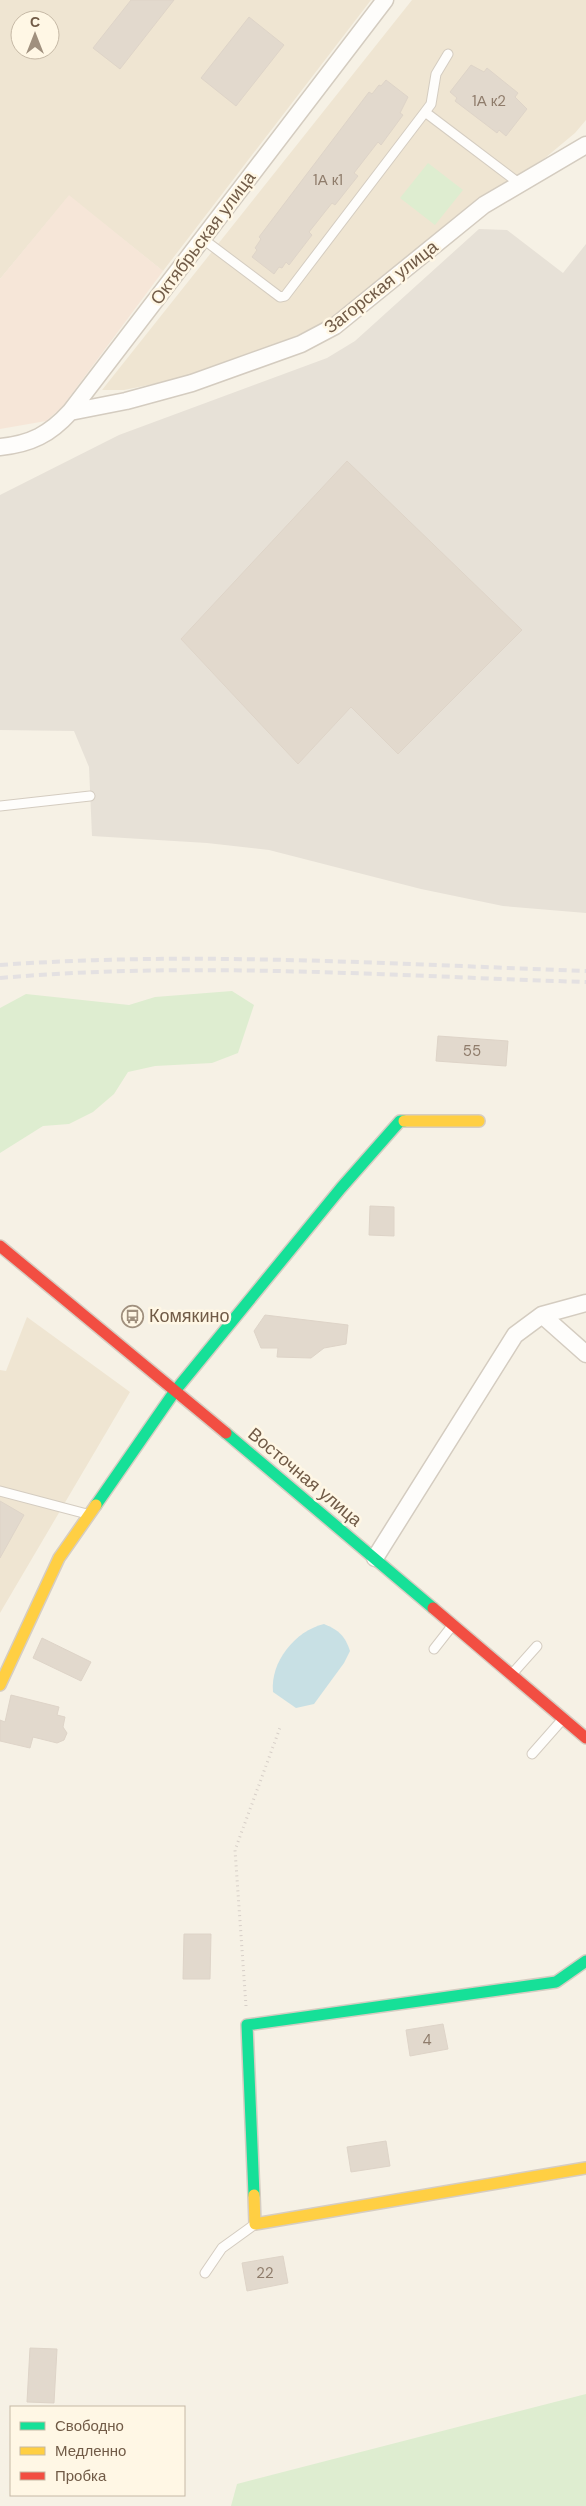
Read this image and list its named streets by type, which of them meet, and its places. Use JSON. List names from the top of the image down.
{
  "streets": {
    "street": ["Октябрьская улица", "Загорская улица", "Восточная улица"]
  },
  "crossings": [
    ["Октябрьская улица", "Загорская улица"]
  ],
  "places": {
    "bus stop": ["Комякино"]
  },
  "house_numbers": [
    "1А к2",
    "1А к1",
    "55",
    "4",
    "22"
  ],
  "legend": ["Свободно", "Медленно", "Пробка"],
  "north": "top"
}
